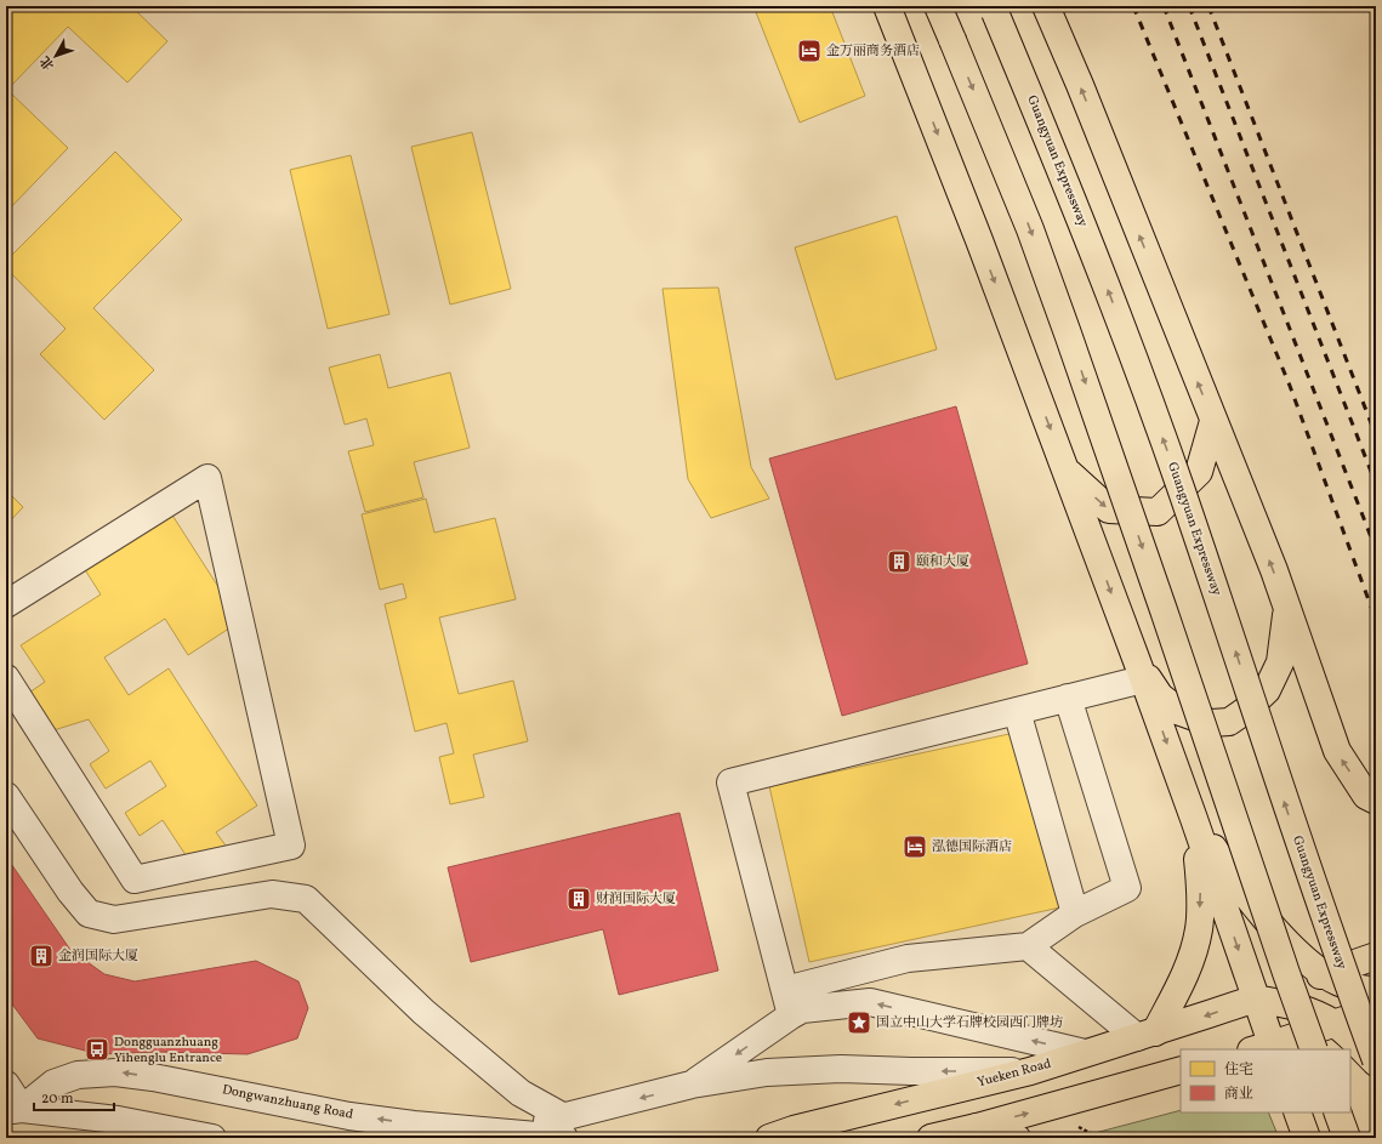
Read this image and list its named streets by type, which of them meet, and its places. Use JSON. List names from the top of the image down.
{
  "streets": {
    "main road": ["Guangyuan Expressway", "Yueken Road"],
    "street": ["Dongwanzhuang Road"]
  },
  "crossings": [
    ["Yueken Road", "Dongwanzhuang Road"]
  ],
  "places": {
    "hotel": ["金万丽商务酒店", "泓德国际酒店"],
    "building": ["颐和大厦", "财润国际大厦", "金润国际大厦"],
    "place": ["国立中山大学石牌校园西门牌坊"],
    "bus stop": ["Dongguanzhuang Yihenglu Entrance"]
  },
  "legend": ["住宅", "商业"],
  "scale_bar": "20 m",
  "north": "bottom left"
}
